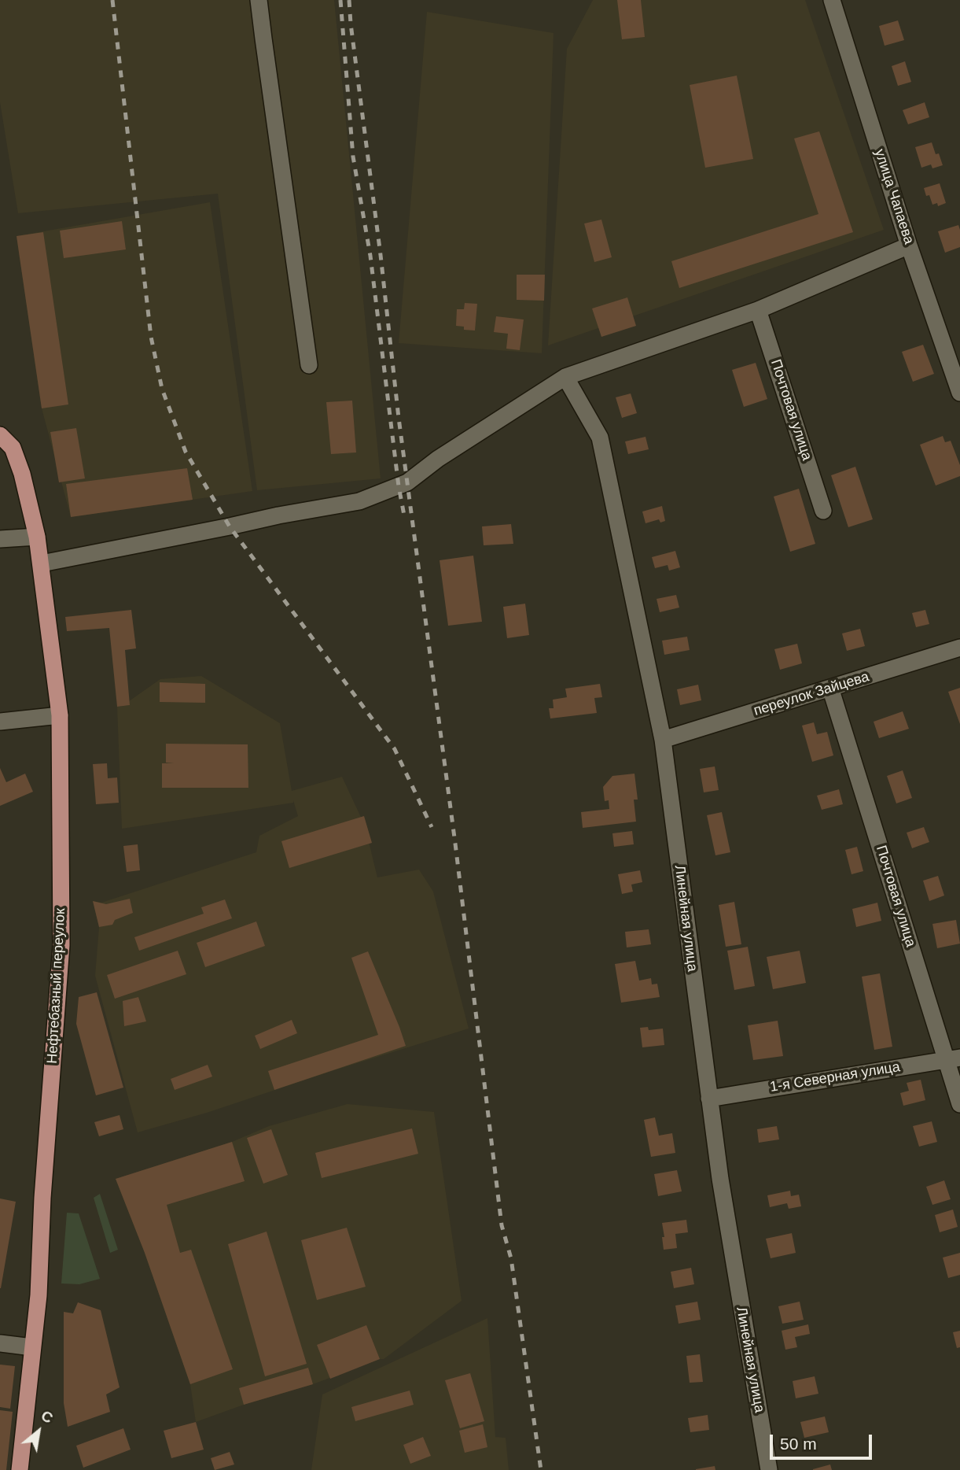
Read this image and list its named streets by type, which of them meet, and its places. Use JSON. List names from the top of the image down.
{
  "streets": {
    "main road": ["Нефтебазный переулок"],
    "street": [
      "улица Чапаева",
      "Почтовая улица",
      "переулок Зайцева",
      "Линейная улица",
      "1-я Северная улица"
    ]
  },
  "crossings": [
    ["Почтовая улица", "переулок Зайцева"],
    ["Почтовая улица", "1-я Северная улица"],
    ["переулок Зайцева", "Линейная улица"],
    ["Линейная улица", "1-я Северная улица"]
  ],
  "scale_bar": "50 m",
  "north": "top right"
}
